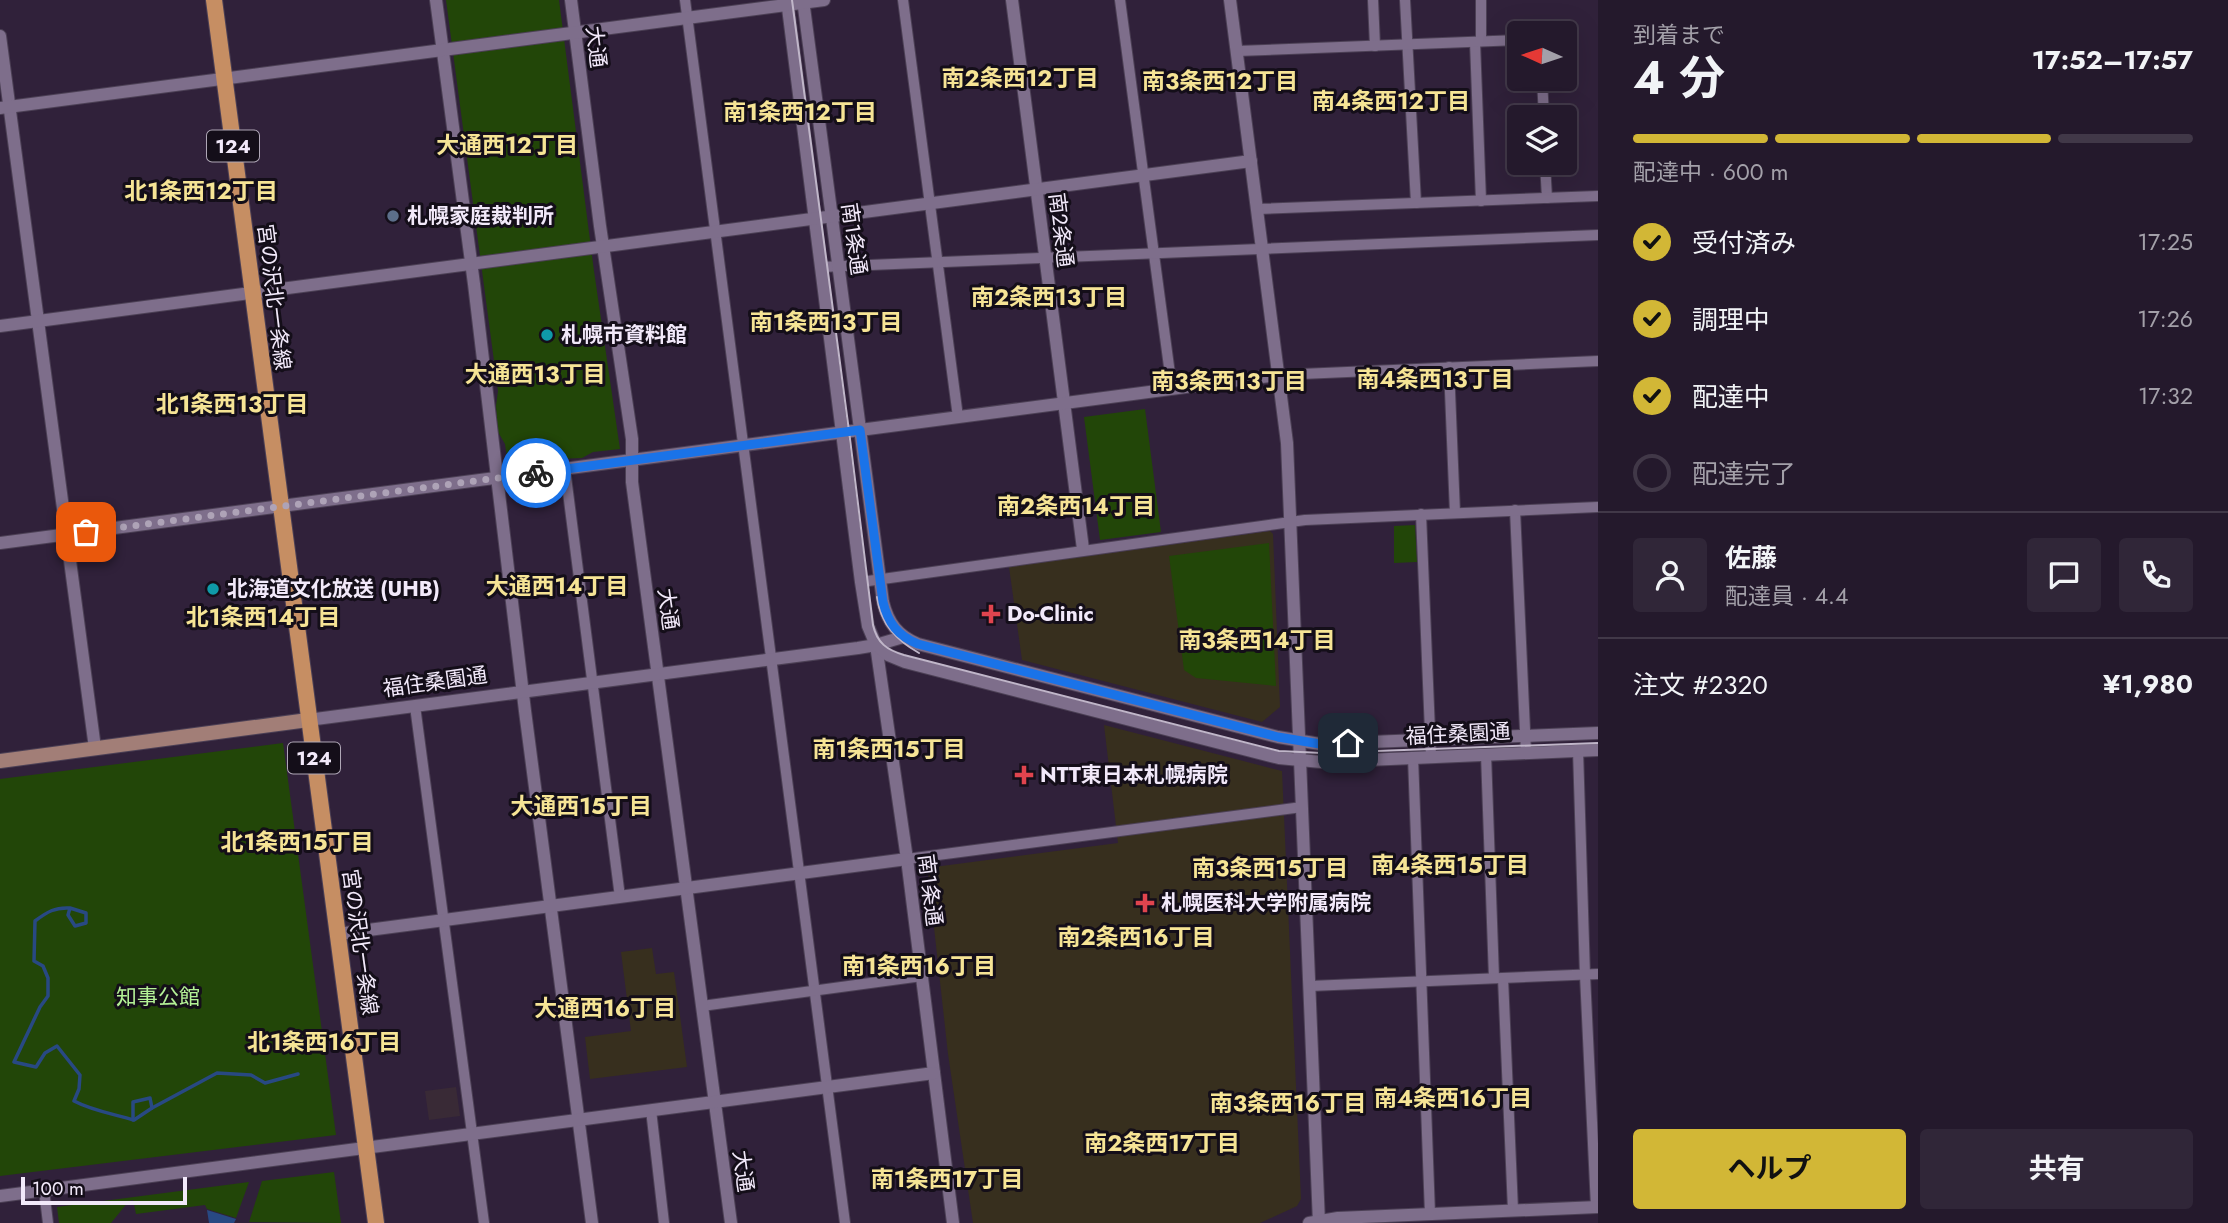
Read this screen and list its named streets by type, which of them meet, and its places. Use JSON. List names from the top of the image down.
{
  "streets": {
    "main road": ["124", "宮の沢北一条線", "福住桑園通"],
    "street": ["大通", "南2条通", "南1条通"]
  },
  "crossings": [
    ["大通", "福住桑園通"],
    ["南1条通", "福住桑園通"],
    ["宮の沢北一条線", "福住桑園通"]
  ],
  "districts": [
    "南2条西12丁目",
    "南3条西12丁目",
    "南4条西12丁目",
    "南1条西12丁目",
    "大通西12丁目",
    "北1条西12丁目",
    "南2条西13丁目",
    "南1条西13丁目",
    "大通西13丁目",
    "南4条西13丁目",
    "南3条西13丁目",
    "北1条西13丁目",
    "南2条西14丁目",
    "大通西14丁目",
    "北1条西14丁目",
    "南3条西14丁目",
    "南1条西15丁目",
    "大通西15丁目",
    "北1条西15丁目",
    "南4条西15丁目",
    "南3条西15丁目",
    "南2条西16丁目",
    "南1条西16丁目",
    "大通西16丁目",
    "北1条西16丁目",
    "南4条西16丁目",
    "南3条西16丁目",
    "南2条西17丁目",
    "南1条西17丁目"
  ],
  "parks": ["知事公館"],
  "places": {
    "other": ["札幌家庭裁判所", "札幌市資料館", "北海道文化放送 (UHB)"],
    "health": ["Do-Clinic", "NTT東日本札幌病院", "札幌医科大学附属病院"]
  },
  "scale_bar": "100 m",
  "north": "left",
  "page": {
    "heading": ["4 分", "到着まで", "17:52–17:57"],
    "panel": [
      "佐藤",
      "配達員 · 4.4",
      "注文 #2320",
      "¥1,980"
    ],
    "bar": "配達中 · 600 m",
    "list": [
      ["受付済み", "17:25"],
      ["調理中", "17:26"],
      ["配達中", "17:32"],
      "配達完了"
    ],
    "buttons": ["ヘルプ", "共有"],
    "scale": "100 m"
  }
}
